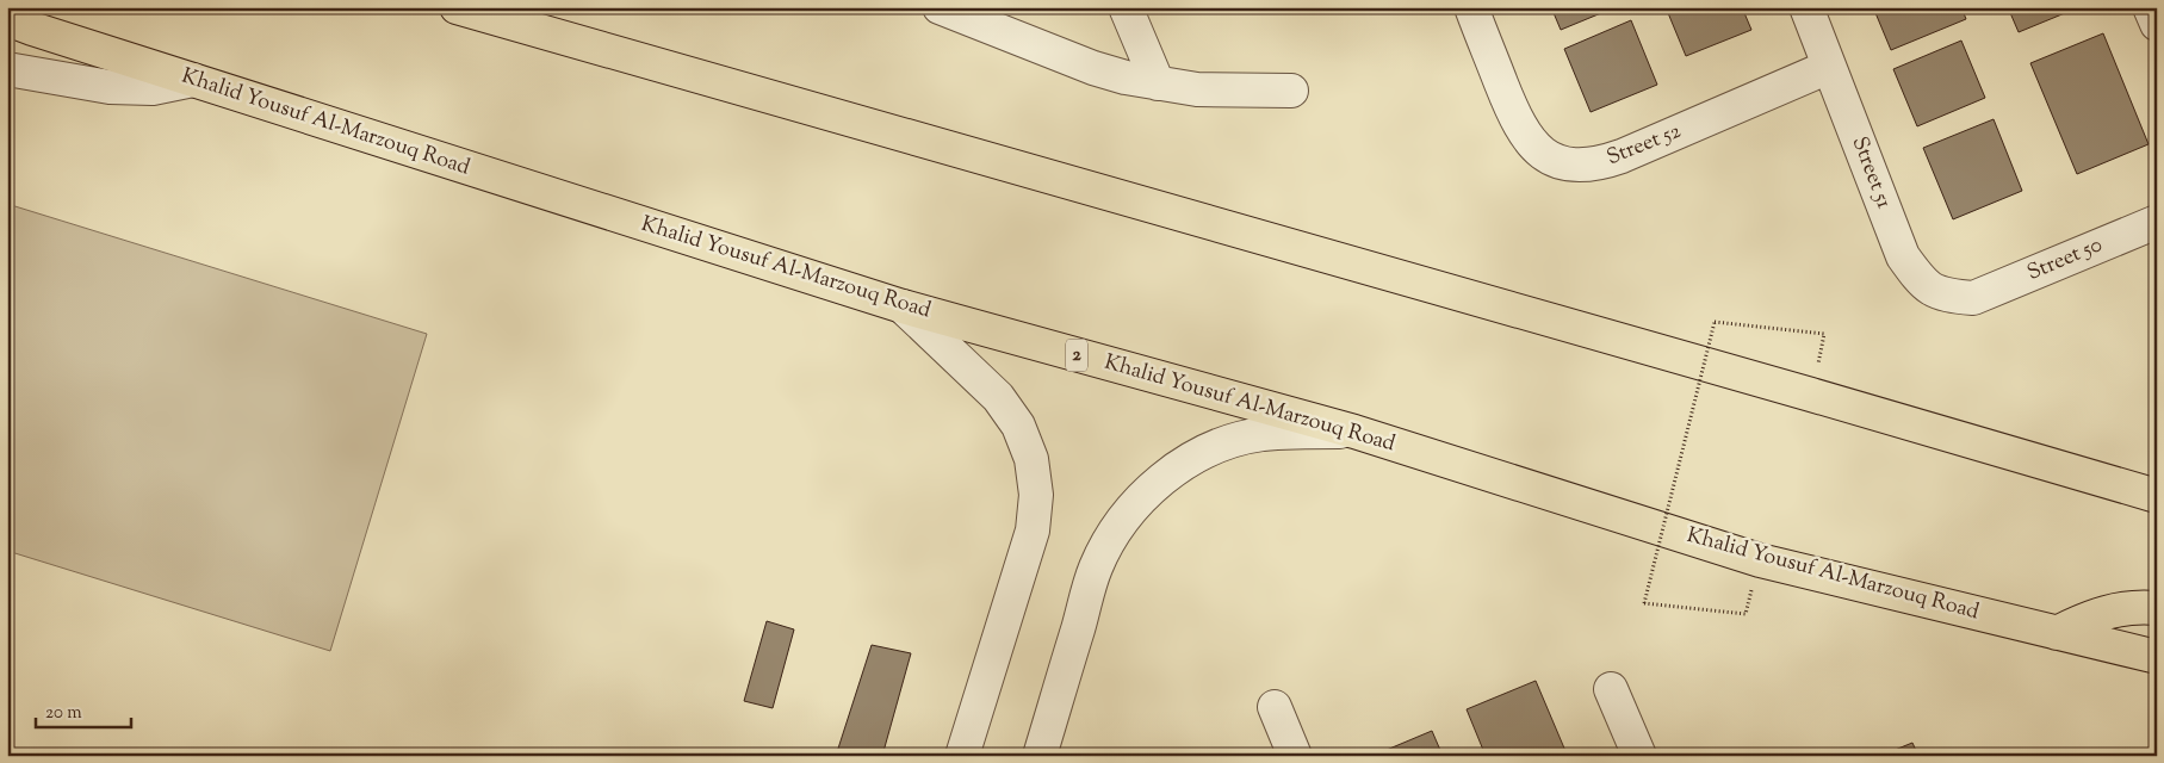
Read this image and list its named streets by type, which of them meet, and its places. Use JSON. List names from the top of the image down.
{
  "streets": {
    "main road": ["Khalid Yousuf Al-Marzouq Road", "2"],
    "street": ["Street 52", "Street 51", "Street 50"]
  },
  "crossings": [
    ["Street 52", "Street 51"],
    ["Street 51", "Street 50"]
  ],
  "scale_bar": "20 m"
}
